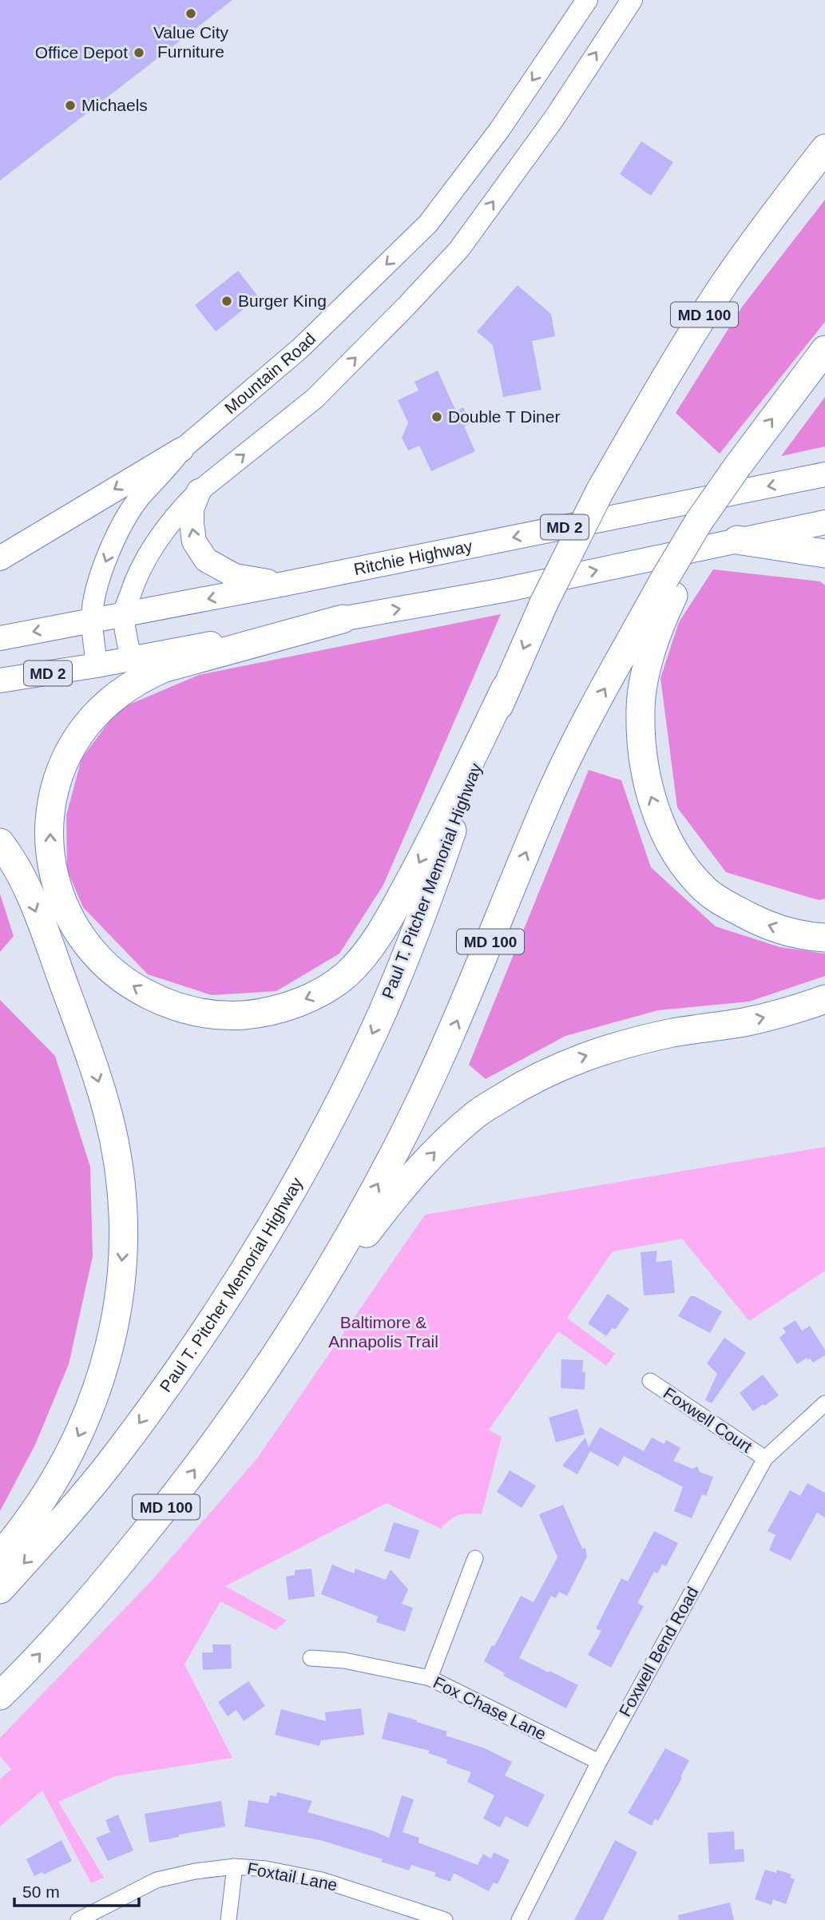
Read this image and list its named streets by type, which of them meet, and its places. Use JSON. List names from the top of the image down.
{
  "streets": {
    "highway": ["MD 100", "Paul T. Pitcher Memorial Highway"],
    "main road": ["Mountain Road", "MD 2", "Ritchie Highway"],
    "street": [
      "Foxwell Court",
      "Foxwell Bend Road",
      "Fox Chase Lane",
      "Foxtail Lane"
    ]
  },
  "crossings": [
    ["Mountain Road", "MD 2"],
    ["Mountain Road", "Ritchie Highway"],
    ["Foxwell Court", "Foxwell Bend Road"],
    ["Foxwell Bend Road", "Fox Chase Lane"]
  ],
  "parks": ["Baltimore & Annapolis Trail"],
  "places": [
    "Value City Furniture",
    "Office Depot",
    "Michaels",
    "Burger King",
    "Double T Diner"
  ],
  "scale_bar": "50 m"
}
